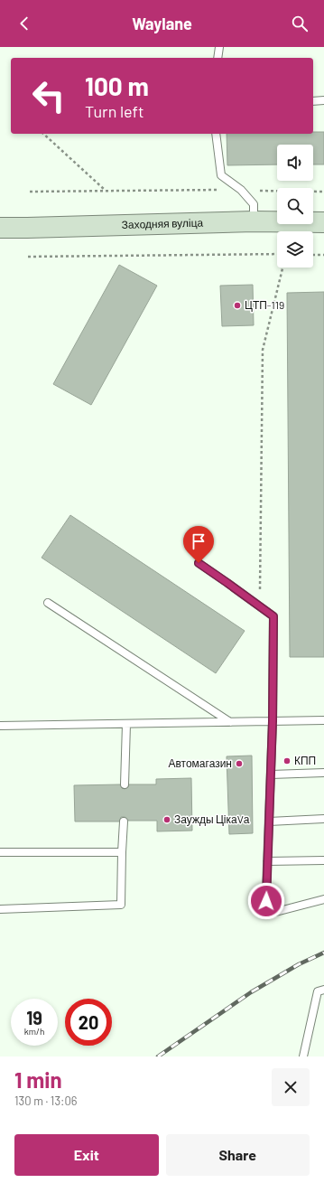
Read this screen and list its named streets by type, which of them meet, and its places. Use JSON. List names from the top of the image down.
{
  "streets": {
    "main road": ["Заходняя вуліца"]
  },
  "places": [
    "ЦТП-119",
    "КПП",
    "Автомагазин",
    "Заужды ЦікаVа"
  ],
  "page": {
    "header": "Waylane",
    "turn": ["100 m", "Turn left"],
    "speed": "19 km/h",
    "limit": "20",
    "heading": ["1 min", "130 m · 13:06"],
    "buttons": ["Exit", "Share"]
  }
}
